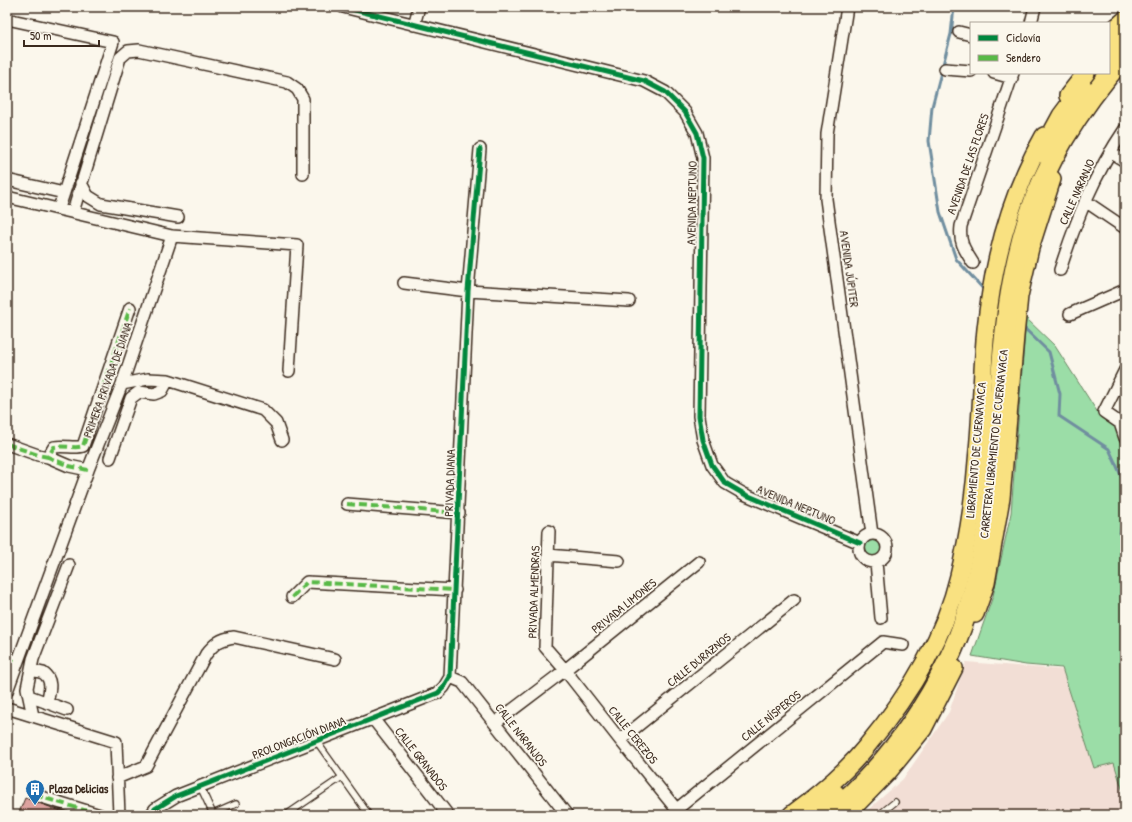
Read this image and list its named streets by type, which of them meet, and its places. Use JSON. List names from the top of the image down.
{
  "streets": {
    "highway": ["CARRETERA LIBRAMIENTO DE CUERNAVACA"],
    "main road": ["LIBRAMIENTO DE CUERNAVACA"],
    "street": [
      "AVENIDA DE LAS FLORES",
      "CALLE NARANJO",
      "AVENIDA NEPTUNO",
      "AVENIDA JÚPITER",
      "PRIMERA PRIVADA DE DIANA",
      "PRIVADA DIANA",
      "PRIVADA ALMENDRAS",
      "PRIVADA LIMONES",
      "CALLE DURAZNOS",
      "CALLE NÍSPEROS",
      "CALLE NARANJOS",
      "CALLE CEREZOS",
      "PROLONGACIÓN DIANA",
      "CALLE GRANADOS"
    ]
  },
  "crossings": [
    ["AVENIDA NEPTUNO", "AVENIDA JÚPITER"],
    ["CARRETERA LIBRAMIENTO DE CUERNAVACA", "LIBRAMIENTO DE CUERNAVACA"],
    ["PRIVADA DIANA", "CALLE NARANJOS"],
    ["PRIVADA DIANA", "PROLONGACIÓN DIANA"],
    ["PRIVADA ALMENDRAS", "PRIVADA LIMONES"],
    ["PRIVADA ALMENDRAS", "CALLE CEREZOS"],
    ["PRIVADA LIMONES", "CALLE NARANJOS"],
    ["PRIVADA LIMONES", "CALLE CEREZOS"],
    ["CALLE DURAZNOS", "CALLE CEREZOS"],
    ["CALLE NÍSPEROS", "CALLE CEREZOS"],
    ["CALLE NARANJOS", "PROLONGACIÓN DIANA"],
    ["PROLONGACIÓN DIANA", "CALLE GRANADOS"]
  ],
  "places": {
    "building": ["Plaza Delicias"]
  },
  "legend": ["Ciclovía", "Sendero"],
  "scale_bar": "50 m"
}
